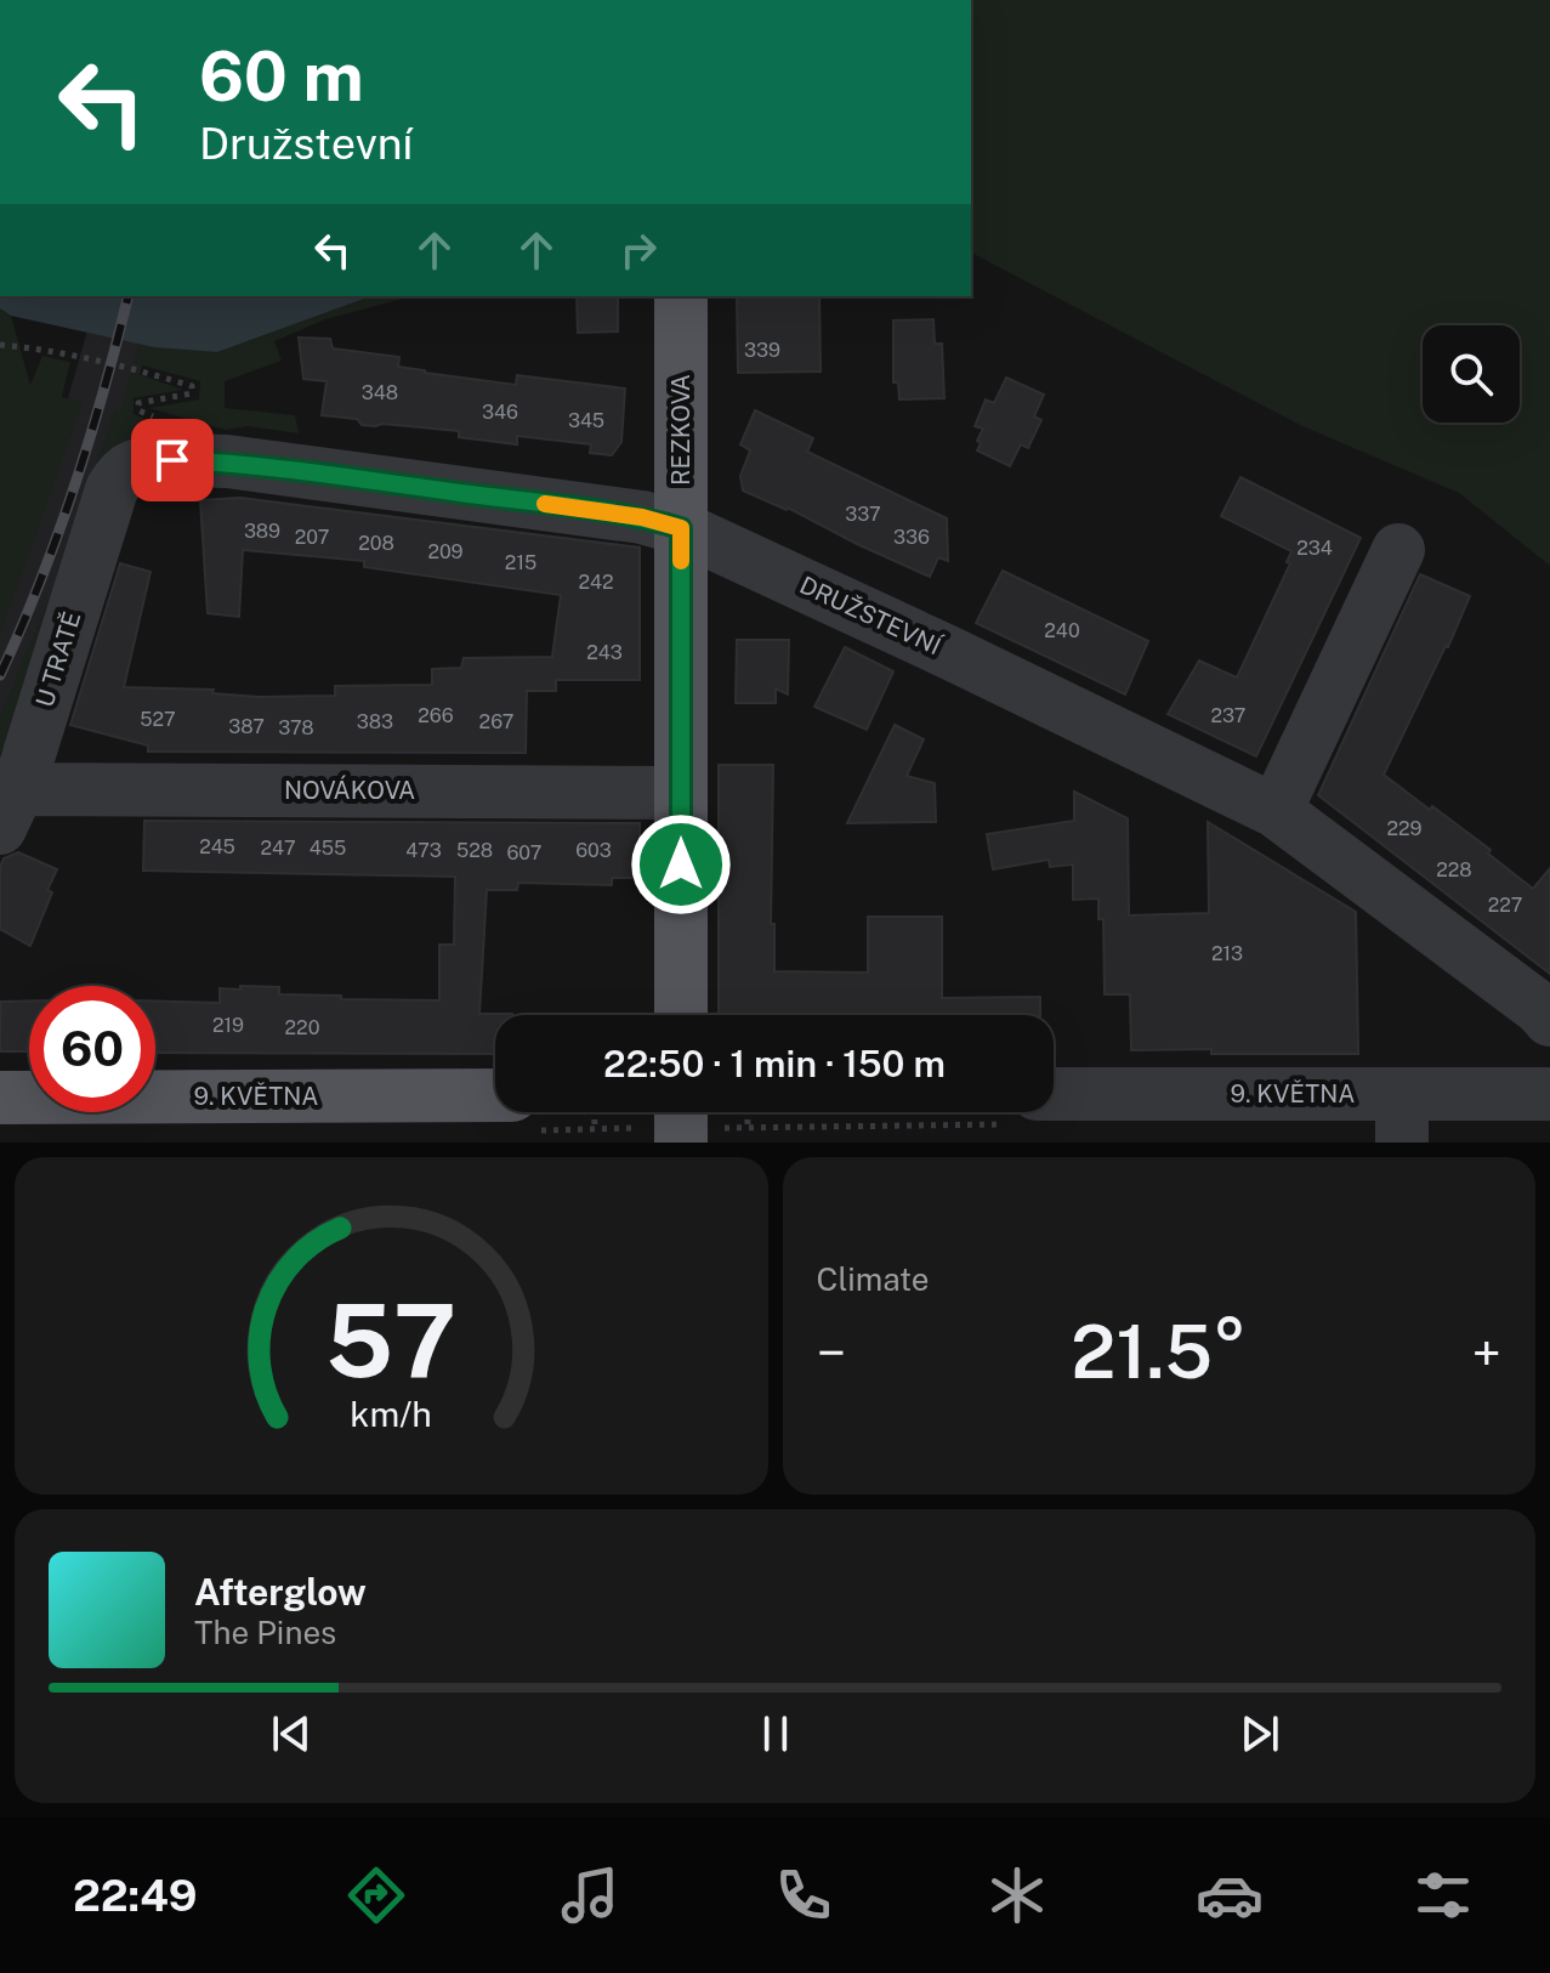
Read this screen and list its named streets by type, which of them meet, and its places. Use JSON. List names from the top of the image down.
{
  "streets": {
    "main road": ["REZKOVA", "9. KVĚTNA"],
    "street": ["DRUŽSTEVNÍ", "U TRATĚ", "NOVÁKOVA"]
  },
  "crossings": [
    ["REZKOVA", "DRUŽSTEVNÍ"],
    ["REZKOVA", "NOVÁKOVA"],
    ["DRUŽSTEVNÍ", "U TRATĚ"],
    ["U TRATĚ", "NOVÁKOVA"]
  ],
  "house_numbers": [
    "339",
    "348",
    "346",
    "345",
    "337",
    "389",
    "207",
    "336",
    "208",
    "234",
    "209",
    "215",
    "242",
    "240",
    "243",
    "266",
    "237",
    "527",
    "383",
    "267",
    "387",
    "378",
    "229",
    "245",
    "247",
    "455",
    "473",
    "528",
    "603",
    "607",
    "228",
    "227",
    "213",
    "219",
    "220"
  ],
  "page": {
    "turn": ["60 m", "Družstevní"],
    "limit": "60",
    "trip": "22:50 · 1 min · 150 m",
    "tile": "Climate",
    "heat": ["−", "21.5°", "+"],
    "song": ["Afterglow", "The Pines"],
    "tabs": "22:49",
    "gauge": ["57", "km/h"]
  }
}
